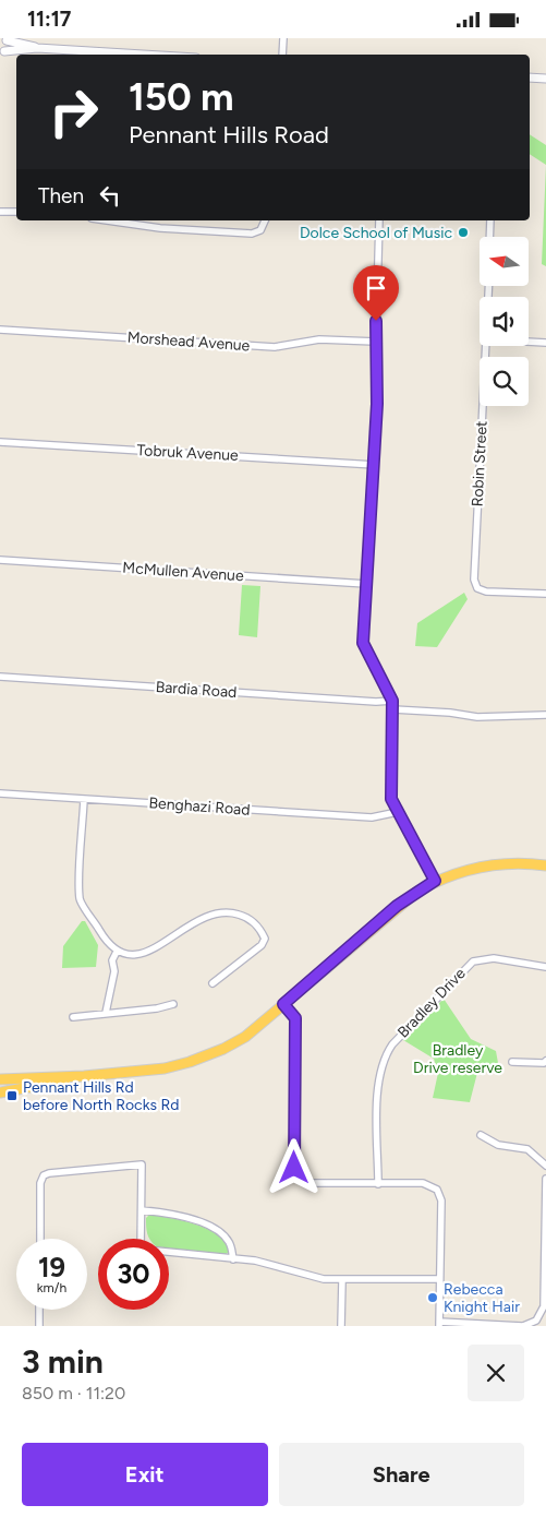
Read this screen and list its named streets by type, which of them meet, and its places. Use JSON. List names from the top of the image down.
{
  "streets": {
    "street": [
      "Morshead Avenue",
      "Tobruk Avenue",
      "Robin Street",
      "McMullen Avenue",
      "Bardia Road",
      "Benghazi Road",
      "Bradley Drive"
    ]
  },
  "parks": ["Bradley Drive reserve"],
  "places": {
    "other": ["Dolce School of Music", "Rebecca Knight Hair"],
    "transit": ["Pennant Hills Rd before North Rocks Rd"]
  },
  "north": "left",
  "page": {
    "status": "11:17",
    "turn": ["150 m", "Pennant Hills Road"],
    "then": "Then",
    "speed": "19 km/h",
    "limit": "30",
    "heading": ["3 min", "850 m · 11:20"],
    "buttons": ["Exit", "Share"]
  }
}
